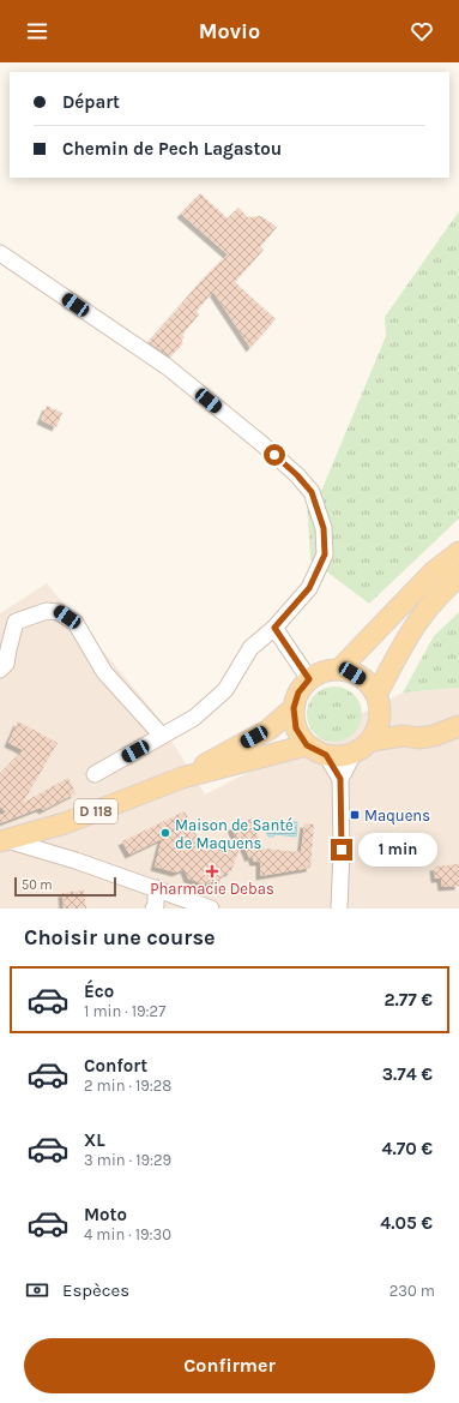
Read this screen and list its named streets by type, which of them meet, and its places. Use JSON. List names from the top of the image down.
{
  "streets": {
    "main road": ["D 118"]
  },
  "places": {
    "transit": ["Maquens"],
    "other": ["Maison de Santé de Maquens"],
    "health": ["Pharmacie Debas"]
  },
  "scale_bar": "50 m",
  "page": {
    "header": "Movio",
    "banner": ["Départ", "Chemin de Pech Lagastou"],
    "bubble": "1 min",
    "scale": "50 m",
    "heading": "Choisir une course",
    "list": [
      {
        "name": "Éco",
        "note": "1 min · 19:27",
        "value": "2.77 €"
      },
      {
        "name": "Confort",
        "note": "2 min · 19:28",
        "value": "3.74 €"
      },
      {
        "name": "XL",
        "note": "3 min · 19:29",
        "value": "4.70 €"
      },
      {
        "name": "Moto",
        "note": "4 min · 19:30",
        "value": "4.05 €"
      }
    ],
    "pay": ["Espèces", "230 m"],
    "buttons": "Confirmer"
  }
}
